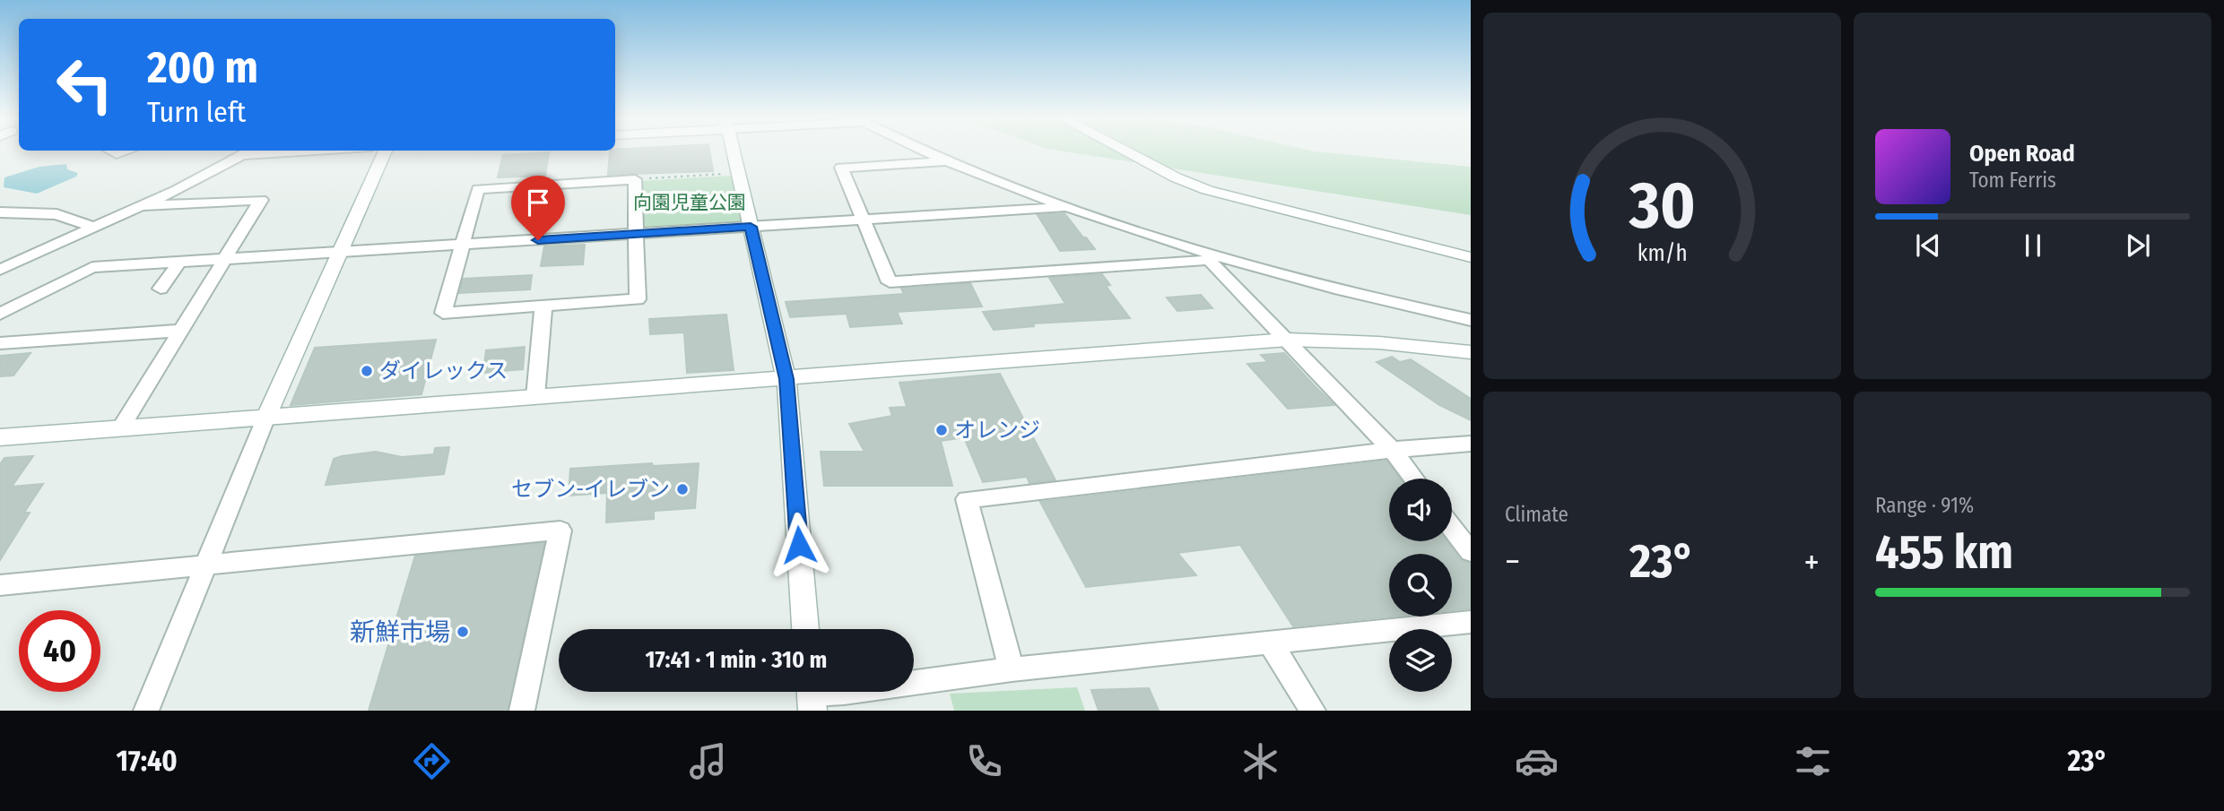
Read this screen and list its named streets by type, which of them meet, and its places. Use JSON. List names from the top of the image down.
{
  "parks": ["向園児童公園"],
  "places": [
    "ダイレックス",
    "オレンジ",
    "セブン-イレブン",
    "新鮮市場"
  ],
  "page": {
    "turn": ["200 m", "Turn left"],
    "song": ["Open Road", "Tom Ferris"],
    "tile": [
      "Climate",
      ["Range · 91%", "455 km"]
    ],
    "heat": ["−", "23°", "+"],
    "limit": "40",
    "trip": "17:41 · 1 min · 310 m",
    "tabs": ["17:40", "23°"],
    "gauge": ["30", "km/h"]
  }
}
